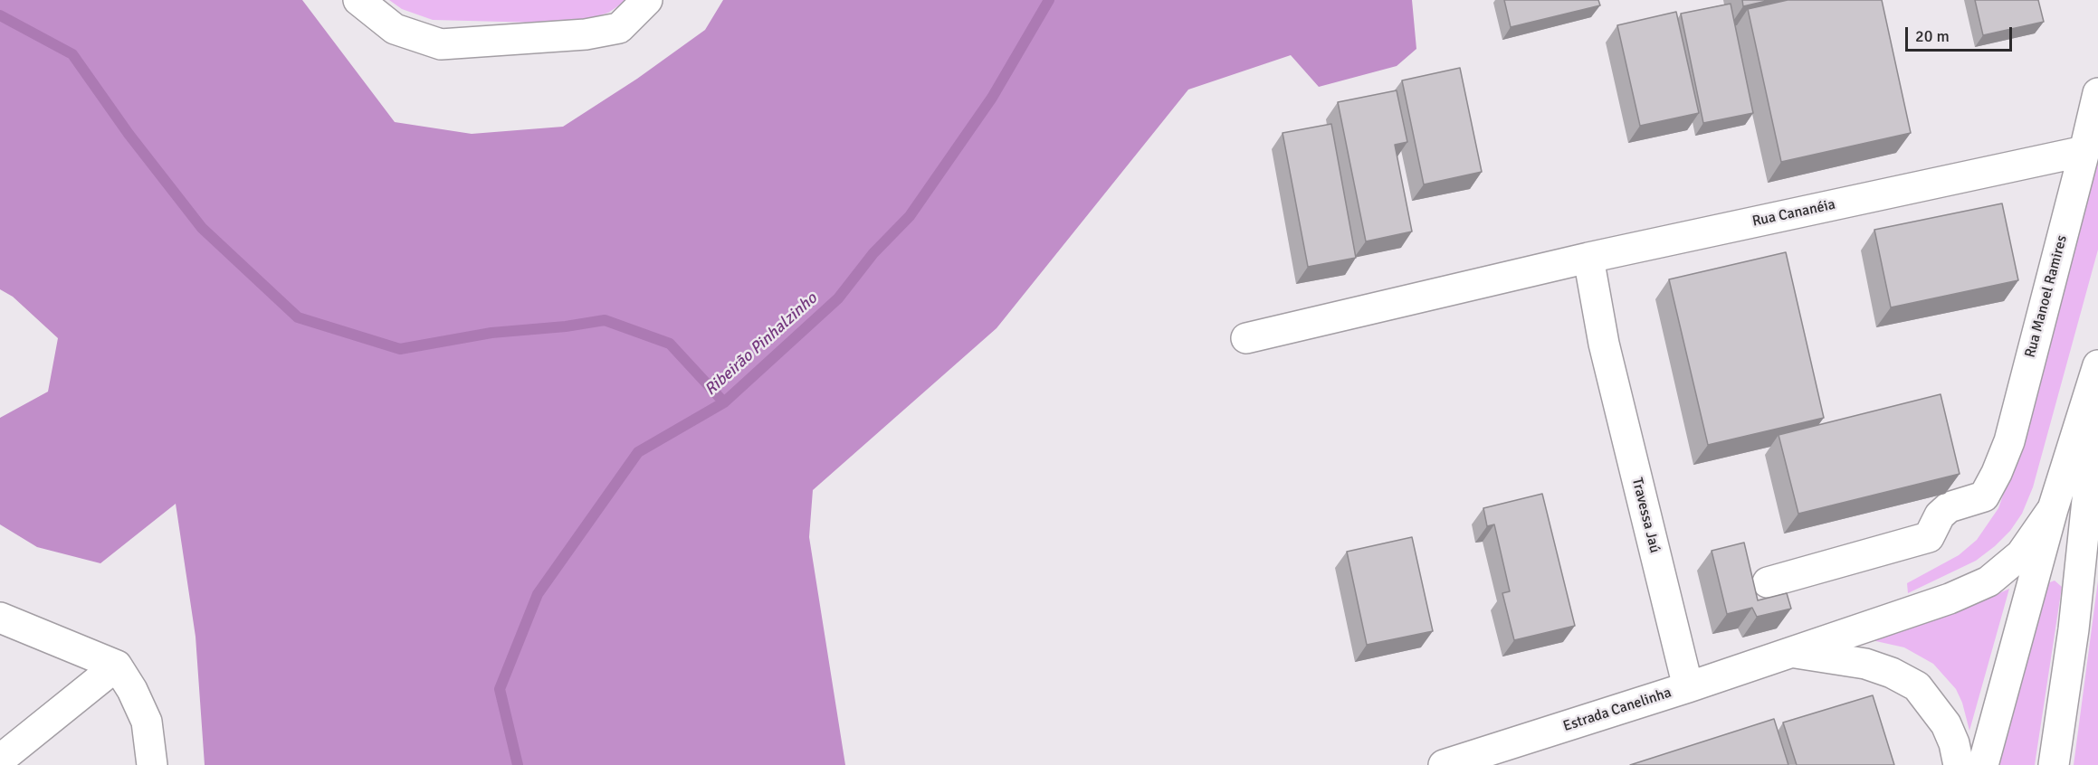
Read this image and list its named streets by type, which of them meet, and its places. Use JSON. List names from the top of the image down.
{
  "streets": {
    "main road": [
      "Rua Cananéia",
      "Rua Manoel Ramires",
      "Travessa Jaú",
      "Estrada Canelinha"
    ]
  },
  "crossings": [
    ["Rua Cananéia", "Rua Manoel Ramires"],
    ["Rua Cananéia", "Travessa Jaú"],
    ["Travessa Jaú", "Estrada Canelinha"]
  ],
  "water": ["Ribeirão Pinhalzinho"],
  "scale_bar": "20 m"
}
